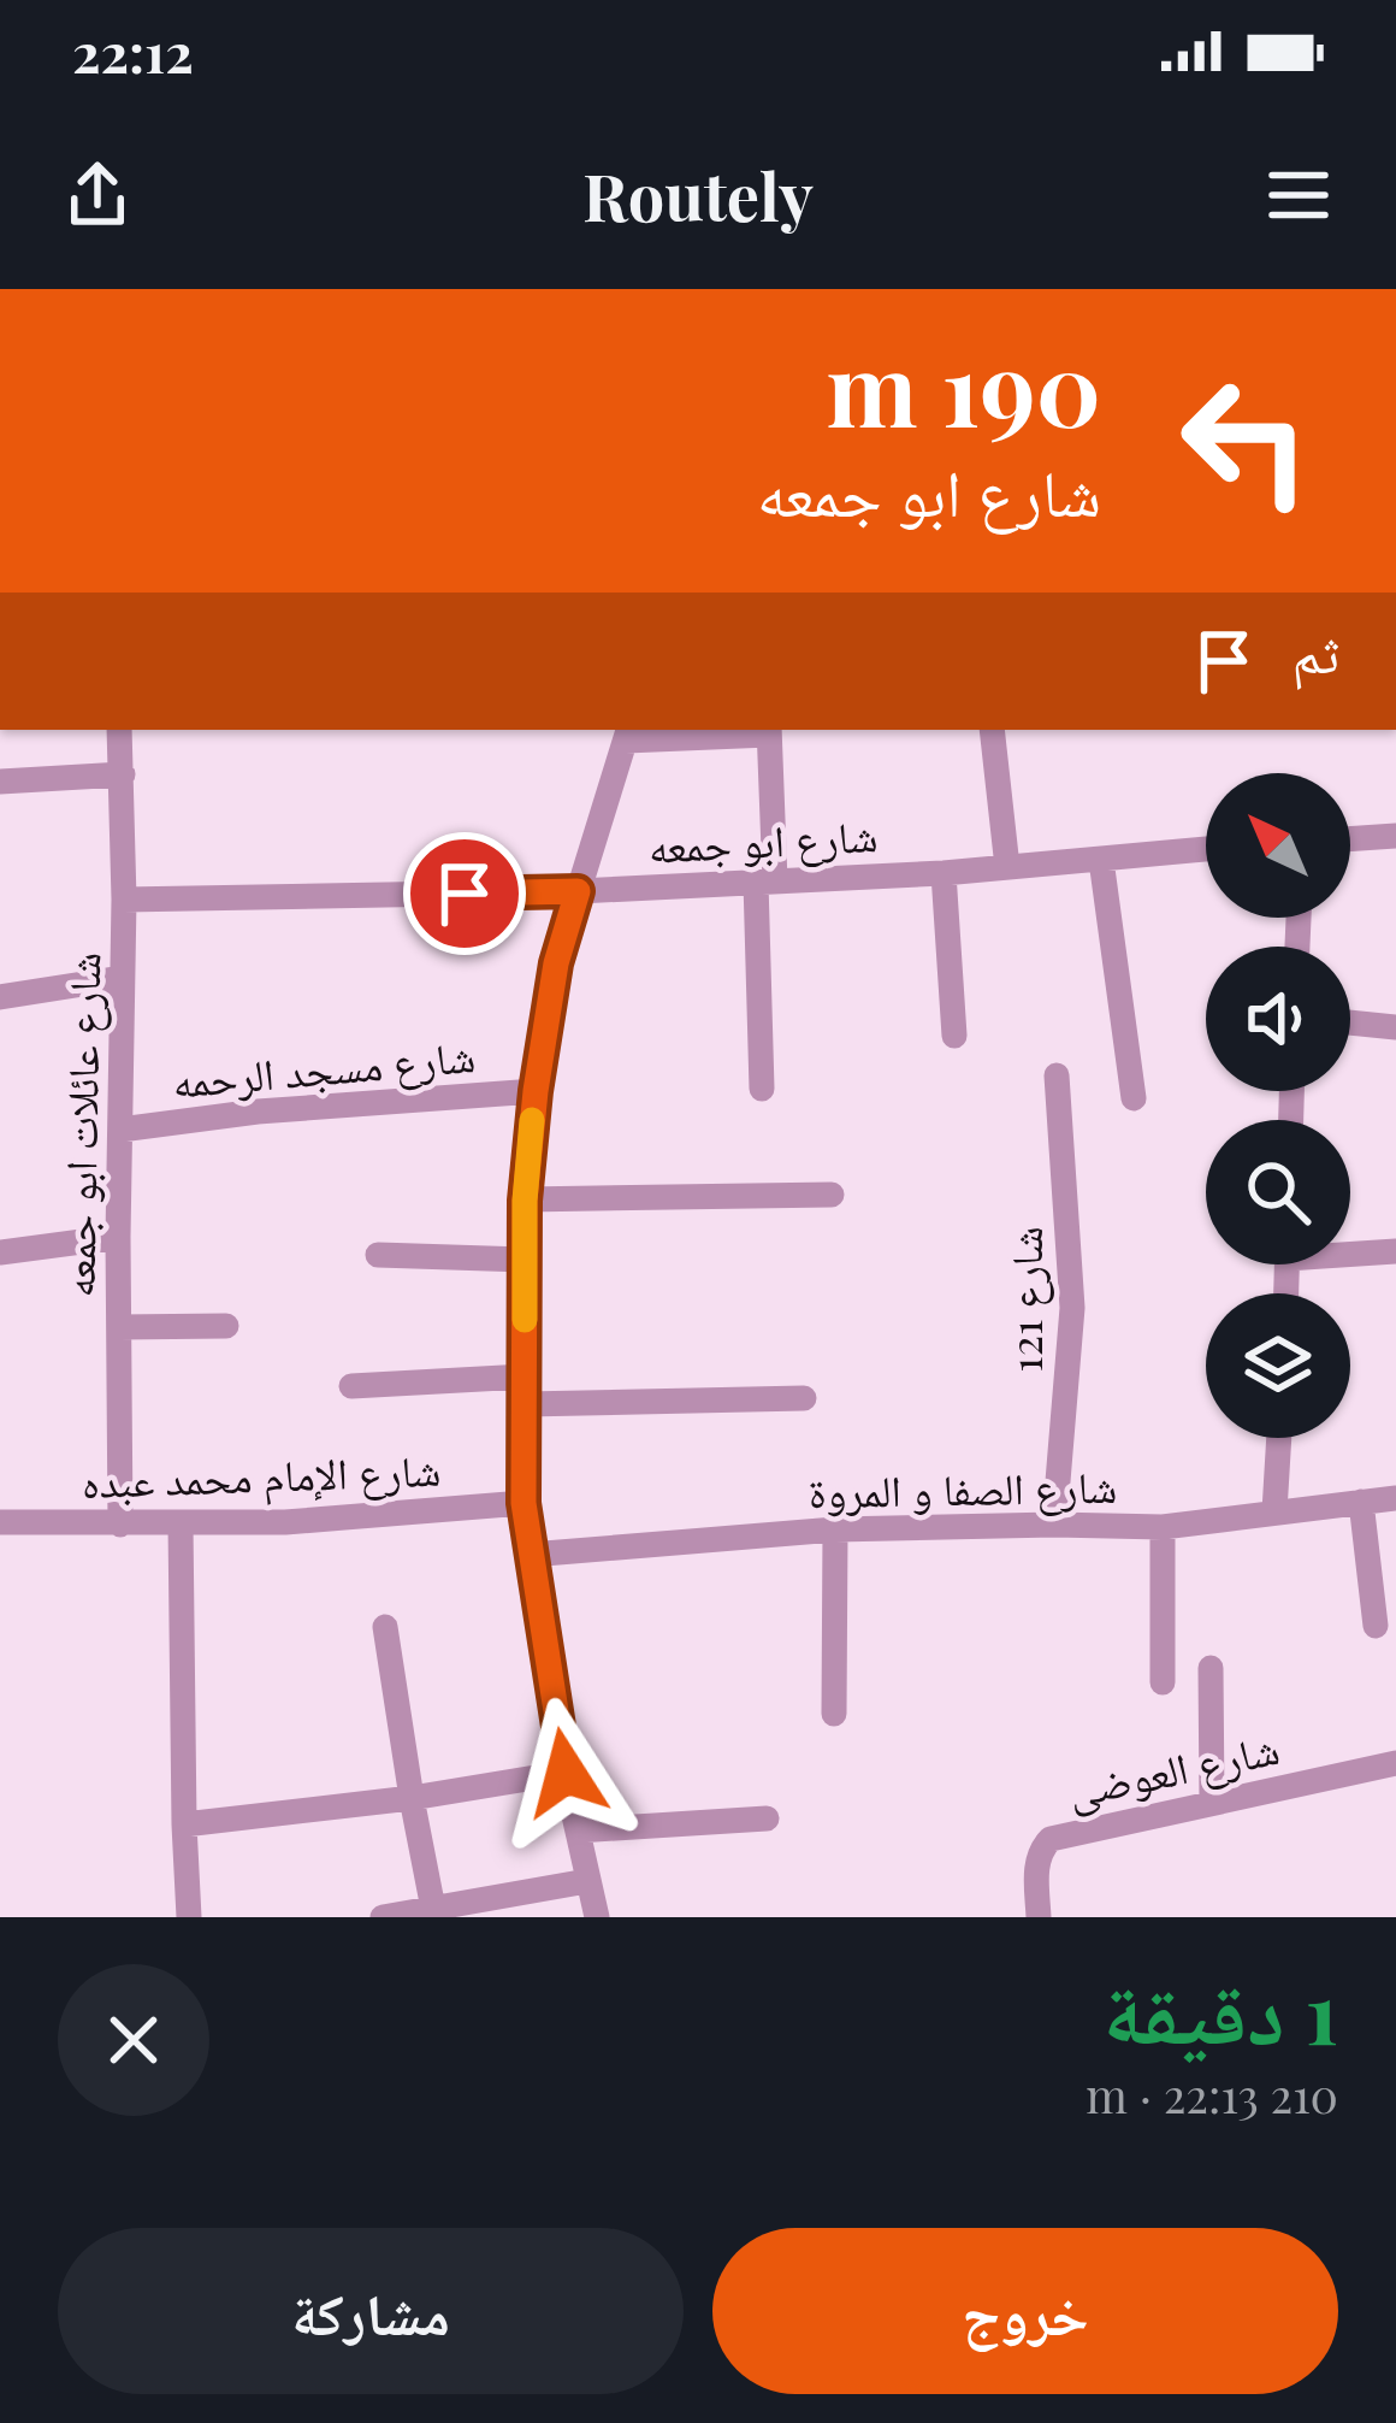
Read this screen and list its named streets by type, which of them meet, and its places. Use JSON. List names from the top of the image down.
{
  "streets": {
    "street": [
      "شارع ابو جمعه",
      "شارع مسجد الرحمه",
      "شارع عائلات ابو جمعه",
      "شارع 121",
      "شارع الإمام محمد عبده",
      "شارع الصفا و المروة",
      "شارع العوضى"
    ]
  },
  "crossings": [
    ["شارع ابو جمعه", "شارع عائلات ابو جمعه"],
    ["شارع مسجد الرحمه", "شارع عائلات ابو جمعه"],
    ["شارع عائلات ابو جمعه", "شارع الإمام محمد عبده"],
    ["شارع 121", "شارع الصفا و المروة"]
  ],
  "north": "top left",
  "page": {
    "status": "22:12",
    "header": "Routely",
    "turn": ["190 m", "شارع ابو جمعه"],
    "then": "ثم",
    "heading": ["1 دقيقة", "210 m · 22:13"],
    "buttons": ["خروج", "مشاركة"]
  }
}
